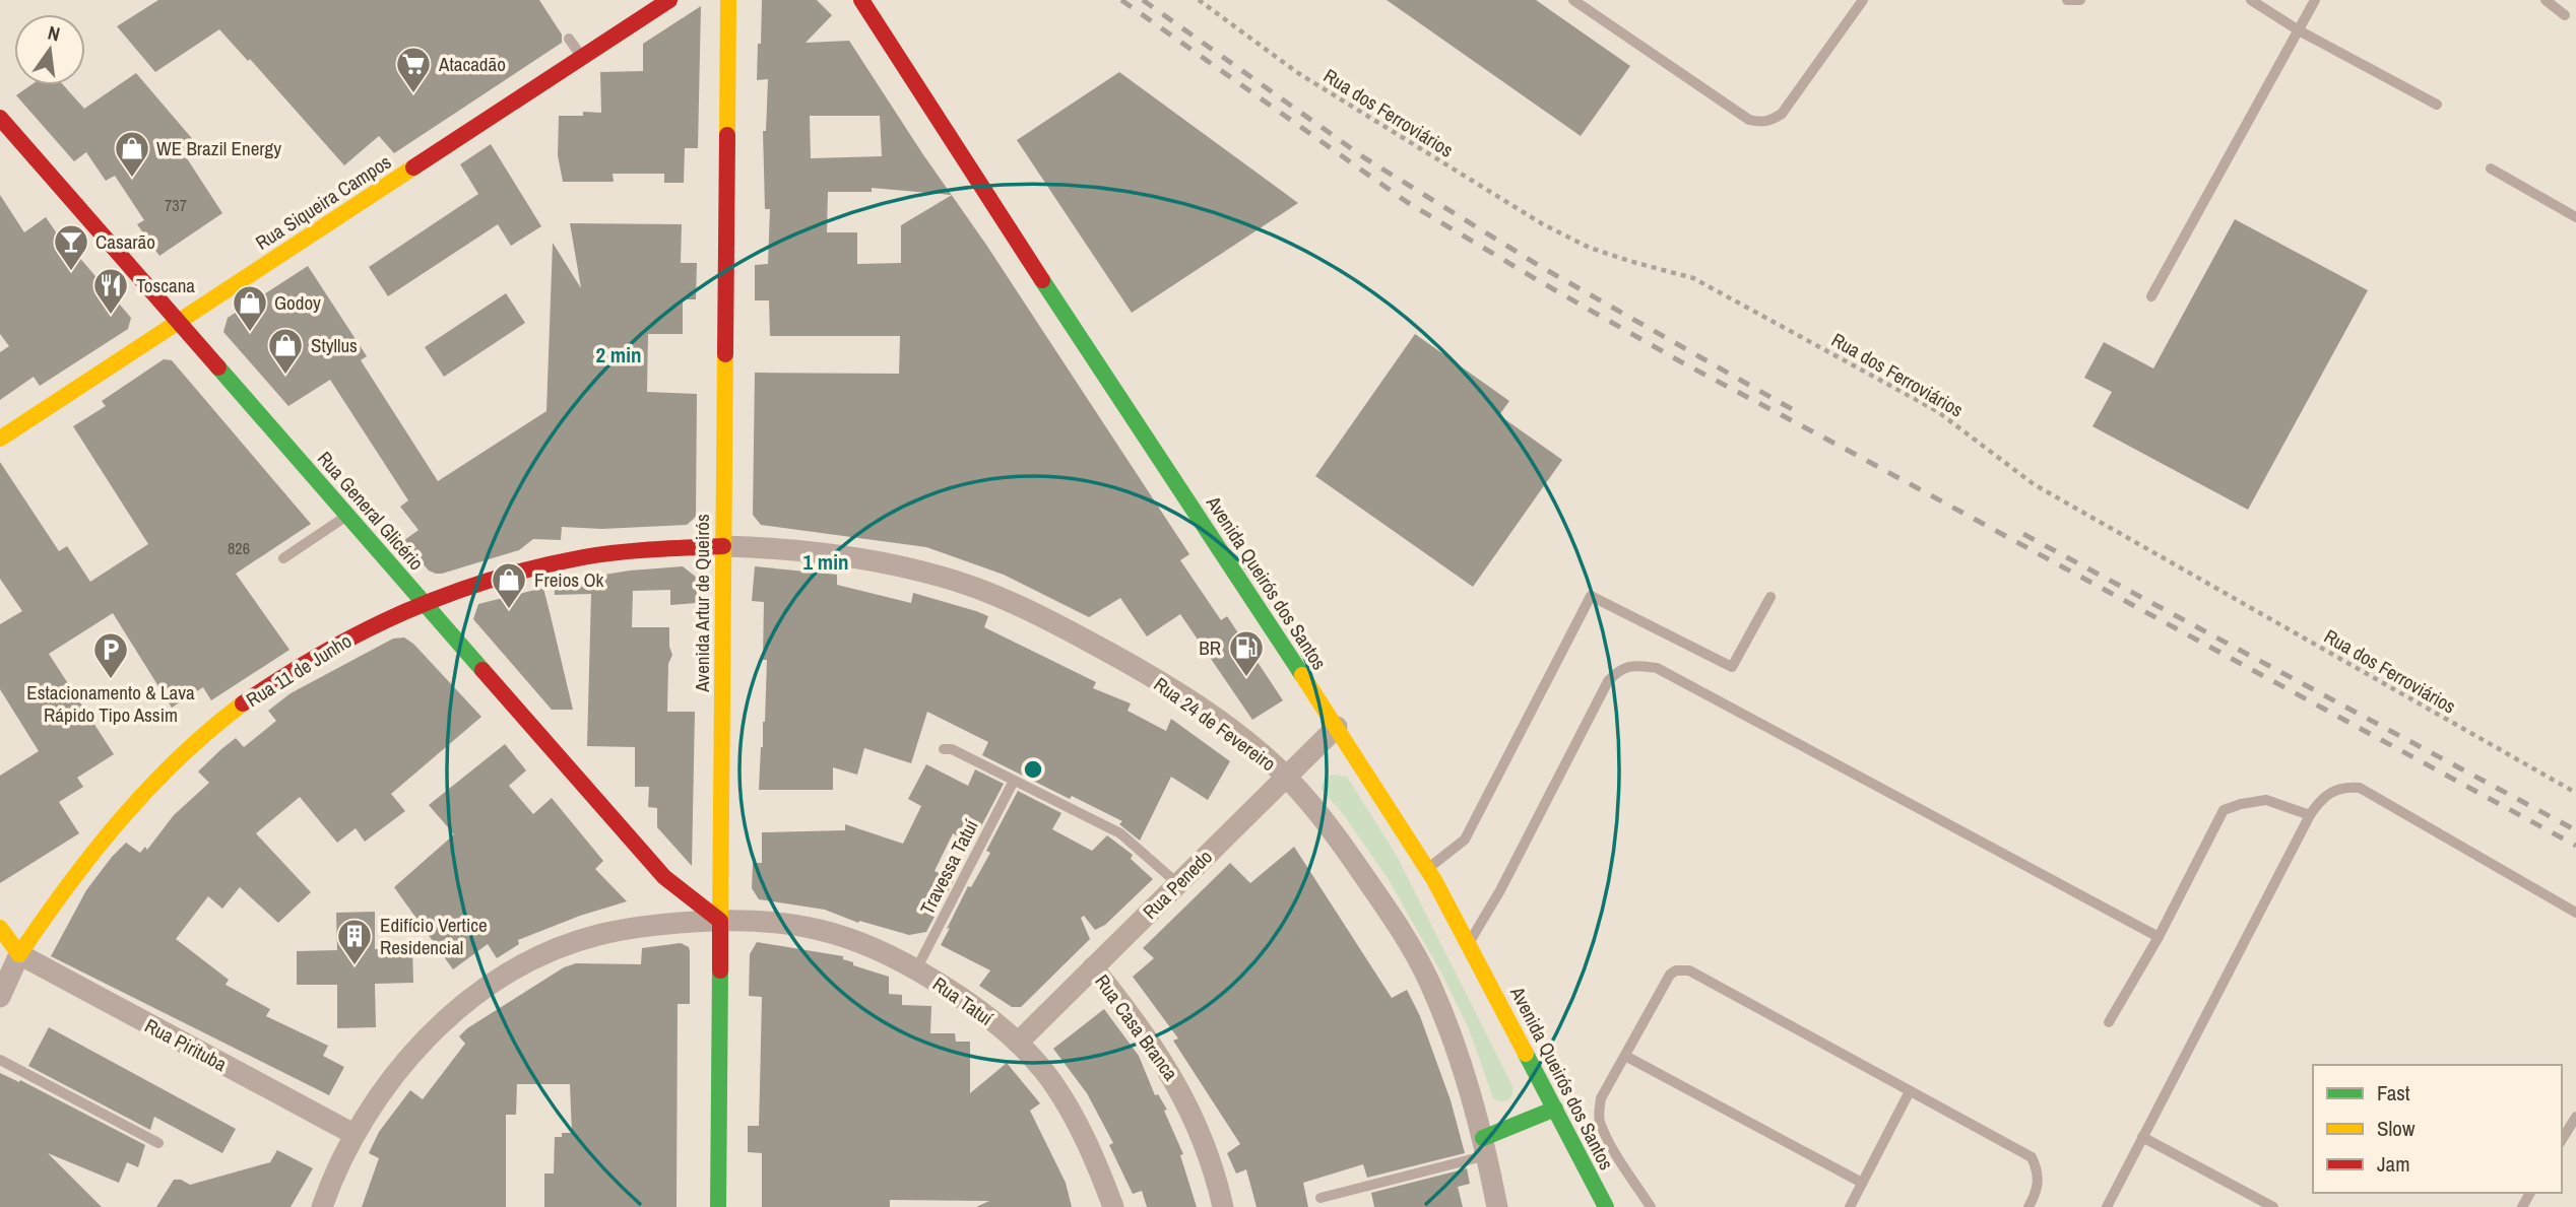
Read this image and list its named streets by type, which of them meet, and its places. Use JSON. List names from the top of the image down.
{
  "streets": {
    "main road": [
      "Rua Siqueira Campos",
      "Rua General Glicério",
      "Avenida Queirós dos Santos",
      "Avenida Artur de Queirós",
      "Rua 11 de Junho"
    ],
    "street": [
      "Rua 24 de Fevereiro",
      "Rua Penedo",
      "Rua Tatuí",
      "Rua Casa Branca",
      "Rua Pirituba"
    ],
    "lane": ["Travessa Tatuí"],
    "path": ["Rua dos Ferroviários"]
  },
  "crossings": [
    ["Rua Siqueira Campos", "Rua General Glicério"],
    ["Rua General Glicério", "Avenida Artur de Queirós"],
    ["Rua General Glicério", "Rua 11 de Junho"],
    ["Rua General Glicério", "Rua Tatuí"],
    ["Avenida Queirós dos Santos", "Rua Penedo"],
    ["Avenida Artur de Queirós", "Rua 11 de Junho"],
    ["Avenida Artur de Queirós", "Rua 24 de Fevereiro"],
    ["Avenida Artur de Queirós", "Rua Tatuí"],
    ["Rua 11 de Junho", "Rua 24 de Fevereiro"],
    ["Rua 11 de Junho", "Rua Pirituba"],
    ["Rua 24 de Fevereiro", "Rua Penedo"],
    ["Travessa Tatuí", "Rua Tatuí"],
    ["Rua Penedo", "Rua Tatuí"],
    ["Rua Penedo", "Rua Casa Branca"],
    ["Rua Tatuí", "Rua Pirituba"]
  ],
  "places": {
    "supermarket": ["Atacadão"],
    "shop": [
      "WE Brazil Energy",
      "Godoy",
      "Styllus",
      "Freios Ok"
    ],
    "bar": ["Casarão"],
    "restaurant": ["Toscana"],
    "fuel station": ["BR"],
    "parking": ["Estacionamento & Lava Rápido Tipo Assim"],
    "building": ["Edifício Vertice Residencial"]
  },
  "house_numbers": ["737", "826"],
  "legend": ["Fast", "Slow", "Jam"],
  "north": "top",
  "rings": ["2 min", "1 min"]
}
